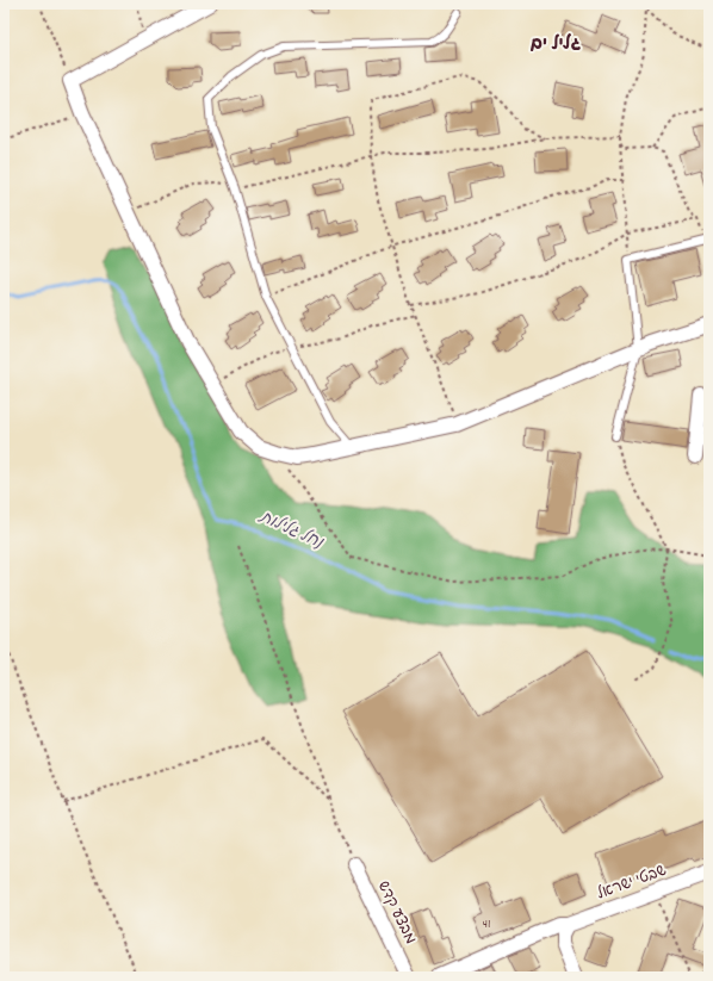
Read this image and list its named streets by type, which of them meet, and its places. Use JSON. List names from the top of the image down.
{
  "streets": {
    "street": ["שבטי ישראל", "מבצע קדש"]
  },
  "districts": ["גליל ים"],
  "water": ["נחל גלילות"],
  "house_numbers": ["41"]
}
